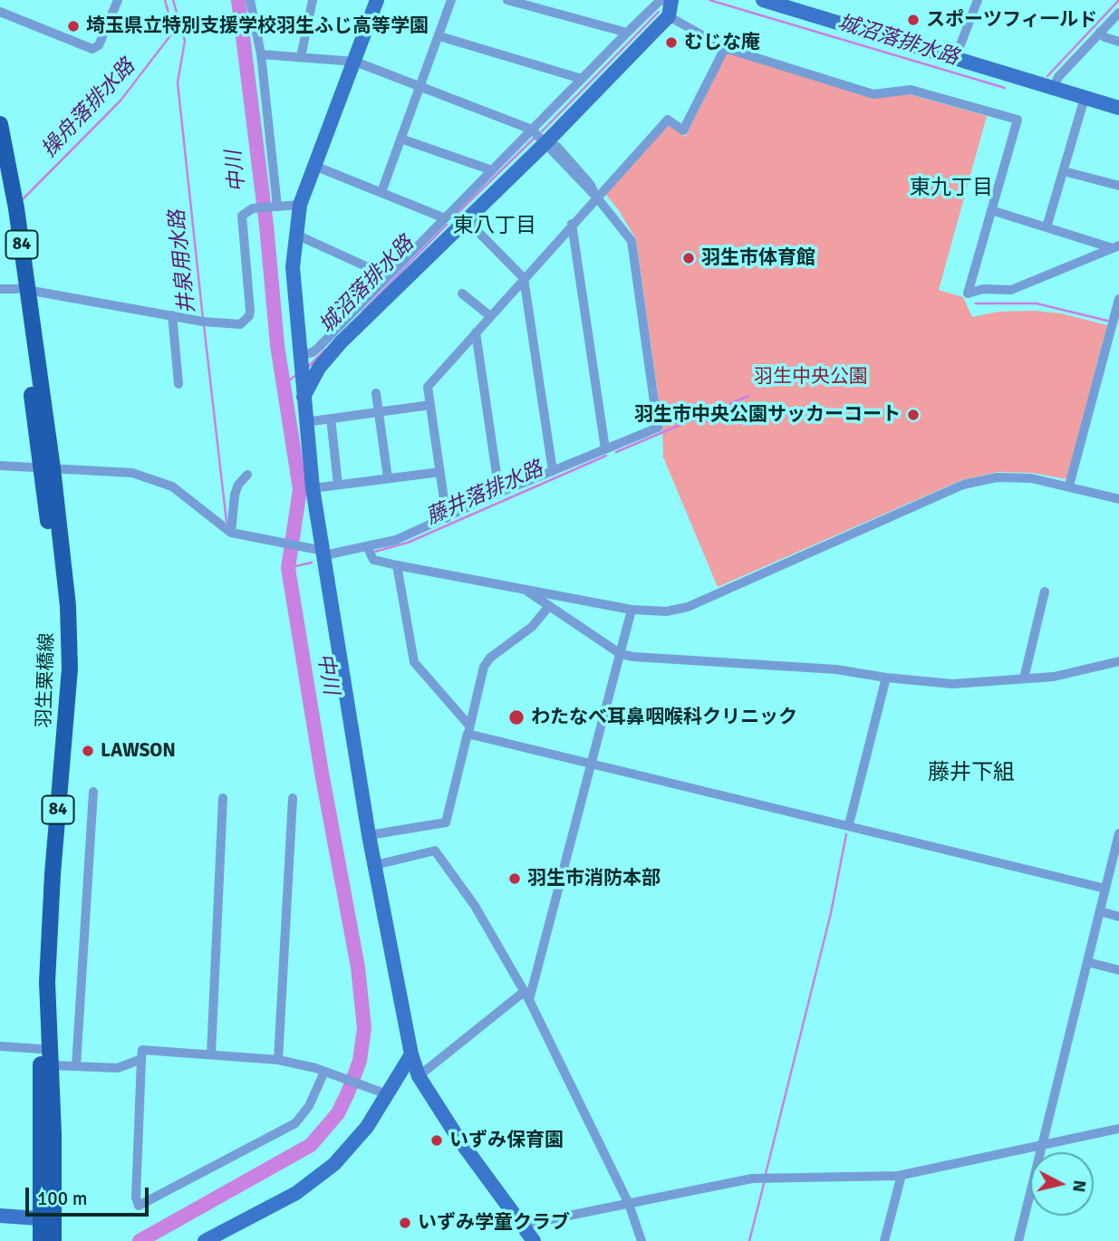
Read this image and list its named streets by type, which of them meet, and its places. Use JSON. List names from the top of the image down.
{
  "streets": {
    "main road": ["84", "羽生栗橋線"]
  },
  "districts": ["東九丁目", "東八丁目", "藤井下組"],
  "water": [
    "城沼落排水路",
    "操舟落排水路",
    "中川",
    "井泉用水路",
    "藤井落排水路"
  ],
  "parks": ["羽生中央公園"],
  "places": [
    "スポーツフィ一ルド",
    "埼玉県立特別支援学校羽生ふじ高等学園",
    "むじな庵",
    "羽生市体育館",
    "羽生市中央公園サッカーコート",
    "わたなべ耳鼻咽喉科クリニック",
    "LAWSON",
    "羽生市消防本部",
    "いずみ保育園",
    "いずみ学童クラブ"
  ],
  "scale_bar": "100 m",
  "north": "right"
}
